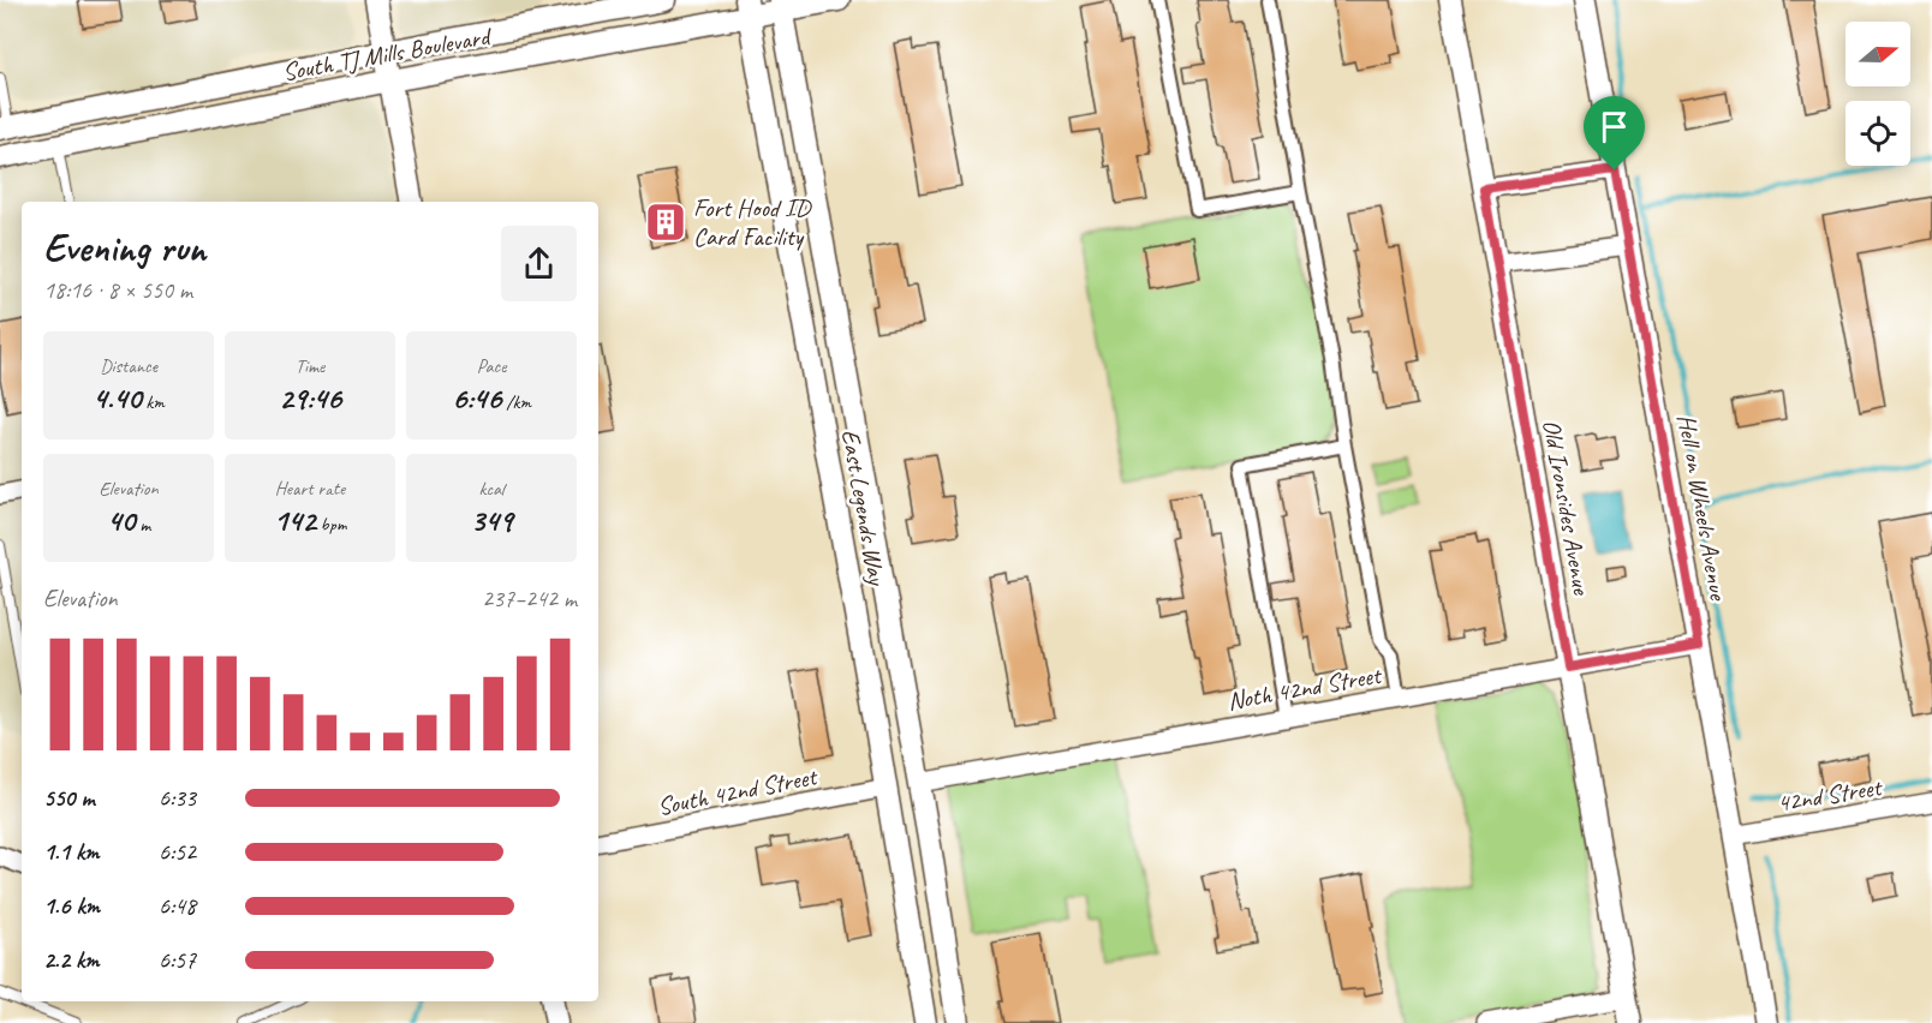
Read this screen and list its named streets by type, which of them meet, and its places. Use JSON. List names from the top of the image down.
{
  "streets": {
    "street": [
      "South TJ Mills Boulevard",
      "East Legends Way",
      "Old Ironsides Avenue",
      "Hell on Wheels Avenue",
      "Noth 42nd Street",
      "South 42nd Street",
      "42nd Street"
    ]
  },
  "crossings": [
    ["South TJ Mills Boulevard", "East Legends Way"],
    ["East Legends Way", "Noth 42nd Street"],
    ["East Legends Way", "South 42nd Street"],
    ["Old Ironsides Avenue", "Noth 42nd Street"],
    ["Hell on Wheels Avenue", "Noth 42nd Street"],
    ["Hell on Wheels Avenue", "42nd Street"]
  ],
  "places": {
    "building": ["Fort Hood ID Card Facility"]
  },
  "north": "right",
  "page": {
    "heading": ["Evening run", "18:16 · 8 × 550 m"],
    "stats": [
      ["Distance", "4.40 km"],
      ["Time", "29:46"],
      ["Pace", "6:46 /km"],
      ["Elevation", "40 m"],
      ["Heart rate", "142 bpm"],
      ["kcal", "349"]
    ],
    "chart": ["Elevation", "237–242 m"],
    "list": [
      {
        "name": "550 m",
        "note": "6:33"
      },
      {
        "name": "1.1 km",
        "note": "6:52"
      },
      {
        "name": "1.6 km",
        "note": "6:48"
      },
      {
        "name": "2.2 km",
        "note": "6:57"
      }
    ]
  }
}
